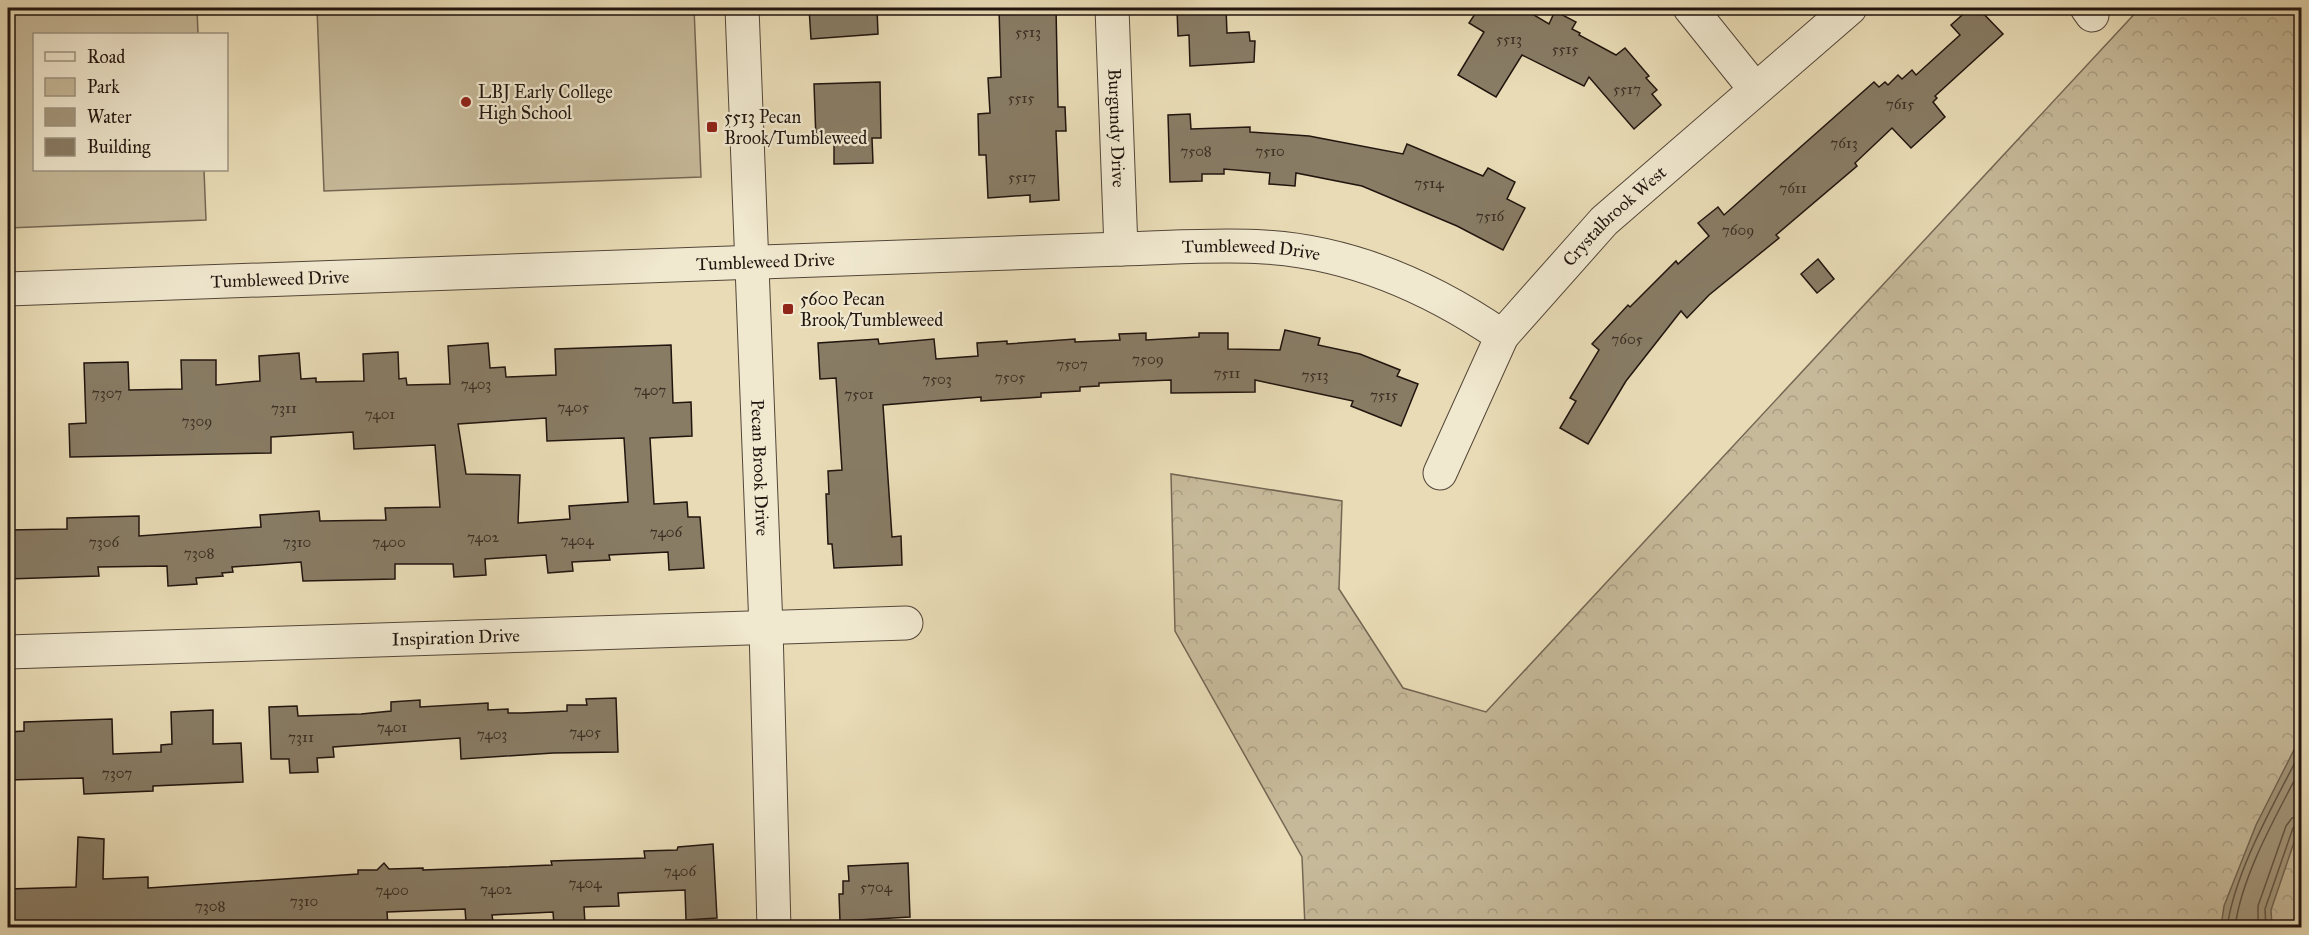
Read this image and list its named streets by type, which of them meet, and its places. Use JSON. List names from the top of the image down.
{
  "streets": {
    "street": [
      "Burgundy Drive",
      "Crystalbrook West",
      "Tumbleweed Drive",
      "Pecan Brook Drive",
      "Inspiration Drive"
    ]
  },
  "crossings": [
    ["Burgundy Drive", "Tumbleweed Drive"],
    ["Crystalbrook West", "Tumbleweed Drive"],
    ["Tumbleweed Drive", "Pecan Brook Drive"],
    ["Pecan Brook Drive", "Inspiration Drive"]
  ],
  "places": {
    "other": ["LBJ Early College High School"],
    "transit": ["5513 Pecan Brook/Tumbleweed", "5600 Pecan Brook/Tumbleweed"]
  },
  "house_numbers": [
    "5513",
    "5513",
    "5515",
    "5517",
    "5515",
    "7615",
    "7613",
    "7508",
    "7510",
    "5517",
    "7514",
    "7611",
    "7516",
    "7609",
    "7605",
    "7509",
    "7507",
    "7511",
    "7513",
    "7505",
    "7503",
    "7403",
    "7407",
    "7307",
    "7501",
    "7515",
    "7405",
    "7311",
    "7401",
    "7309",
    "7406",
    "7402",
    "7404",
    "7306",
    "7310",
    "7400",
    "7308",
    "7401",
    "7405",
    "7403",
    "7311",
    "7307",
    "7406",
    "7404",
    "5704",
    "7402",
    "7400",
    "7310",
    "7308"
  ],
  "legend": [
    "Road",
    "Park",
    "Water",
    "Building"
  ]
}
